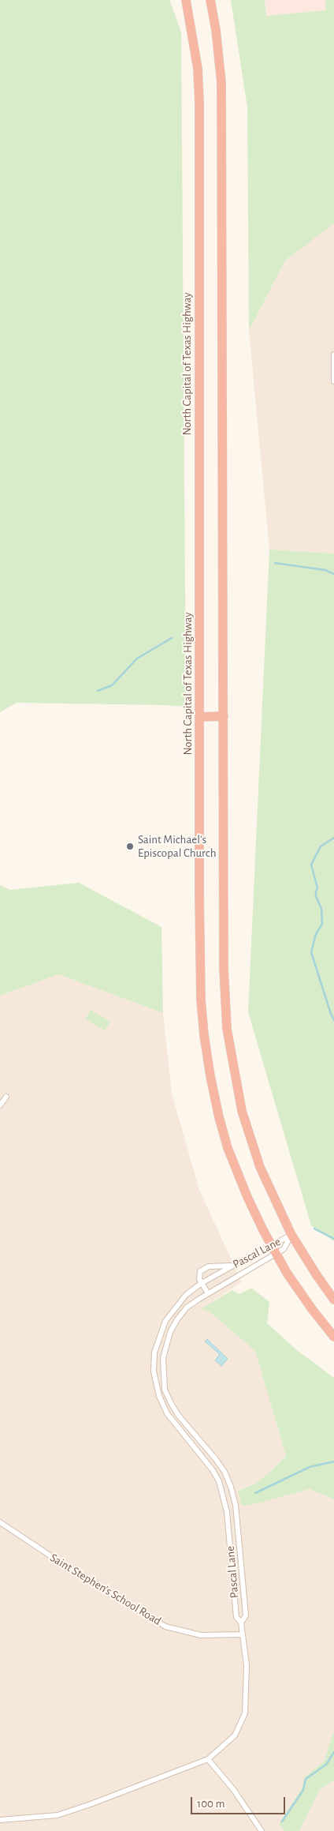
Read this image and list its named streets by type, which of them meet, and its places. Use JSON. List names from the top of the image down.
{
  "streets": {
    "highway": ["North Capital of Texas Highway"],
    "street": ["Pascal Lane", "Saint Stephen's School Road"]
  },
  "crossings": [
    ["North Capital of Texas Highway", "Pascal Lane"],
    ["Pascal Lane", "Saint Stephen's School Road"]
  ],
  "places": ["Saint Michael's Episcopal Church"],
  "scale_bar": "100 m"
}
